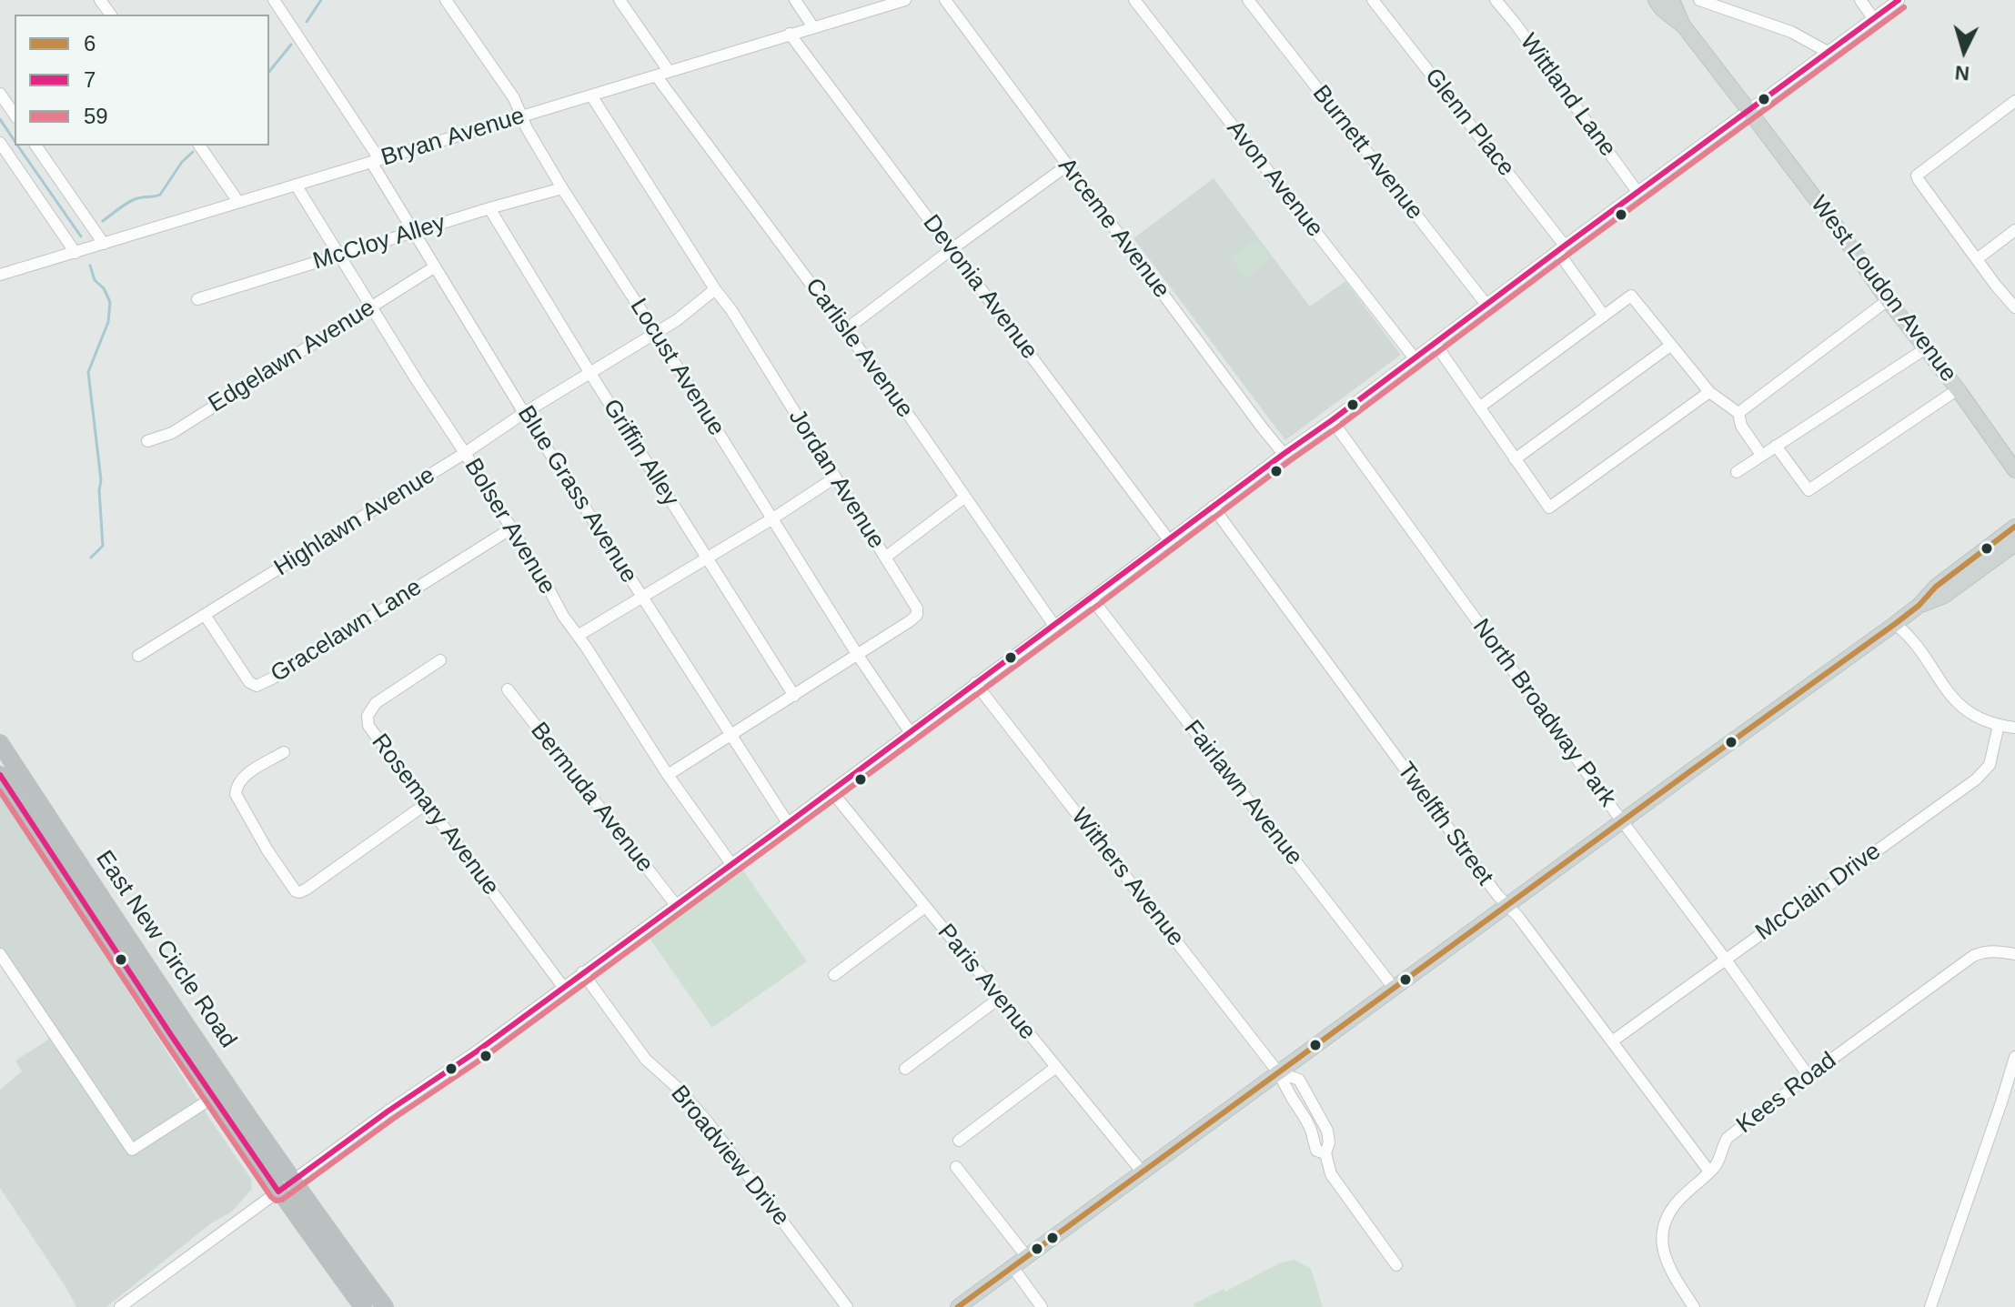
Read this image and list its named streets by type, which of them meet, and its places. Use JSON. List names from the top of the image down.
{
  "streets": {
    "highway": ["East New Circle Road"],
    "main road": ["West Loudon Avenue"],
    "street": [
      "Wittland Lane",
      "Glenn Place",
      "Bryan Avenue",
      "Burnett Avenue",
      "Avon Avenue",
      "Arceme Avenue",
      "McCloy Alley",
      "Devonia Avenue",
      "Carlisle Avenue",
      "Edgelawn Avenue",
      "Locust Avenue",
      "Griffin Alley",
      "Jordan Avenue",
      "Blue Grass Avenue",
      "Highlawn Avenue",
      "Bolser Avenue",
      "Gracelawn Lane",
      "North Broadway Park",
      "Fairlawn Avenue",
      "Bermuda Avenue",
      "Rosemary Avenue",
      "Twelfth Street",
      "Withers Avenue",
      "McClain Drive",
      "Paris Avenue",
      "Kees Road",
      "Broadview Drive"
    ]
  },
  "crossings": [
    ["Bryan Avenue", "Devonia Avenue"],
    ["Bryan Avenue", "Carlisle Avenue"],
    ["Bryan Avenue", "Locust Avenue"],
    ["Bryan Avenue", "Jordan Avenue"],
    ["Bryan Avenue", "Blue Grass Avenue"],
    ["Bryan Avenue", "Bolser Avenue"],
    ["McCloy Alley", "Locust Avenue"],
    ["McCloy Alley", "Griffin Alley"],
    ["McCloy Alley", "Blue Grass Avenue"],
    ["McCloy Alley", "Bolser Avenue"],
    ["Edgelawn Avenue", "Blue Grass Avenue"],
    ["Edgelawn Avenue", "Bolser Avenue"],
    ["Locust Avenue", "Jordan Avenue"],
    ["Locust Avenue", "Highlawn Avenue"],
    ["Griffin Alley", "Jordan Avenue"],
    ["Griffin Alley", "Highlawn Avenue"],
    ["Jordan Avenue", "Blue Grass Avenue"],
    ["Jordan Avenue", "Highlawn Avenue"],
    ["Jordan Avenue", "Bolser Avenue"],
    ["Blue Grass Avenue", "Highlawn Avenue"],
    ["Highlawn Avenue", "Bolser Avenue"],
    ["Highlawn Avenue", "Gracelawn Lane"],
    ["Bolser Avenue", "Gracelawn Lane"],
    ["North Broadway Park", "McClain Drive"],
    ["North Broadway Park", "Kees Road"],
    ["Twelfth Street", "McClain Drive"],
    ["Twelfth Street", "Kees Road"]
  ],
  "lines": ["transit line 7", "transit line 59", "transit line 6"],
  "legend": ["6", "7", "59"],
  "north": "bottom"
}
